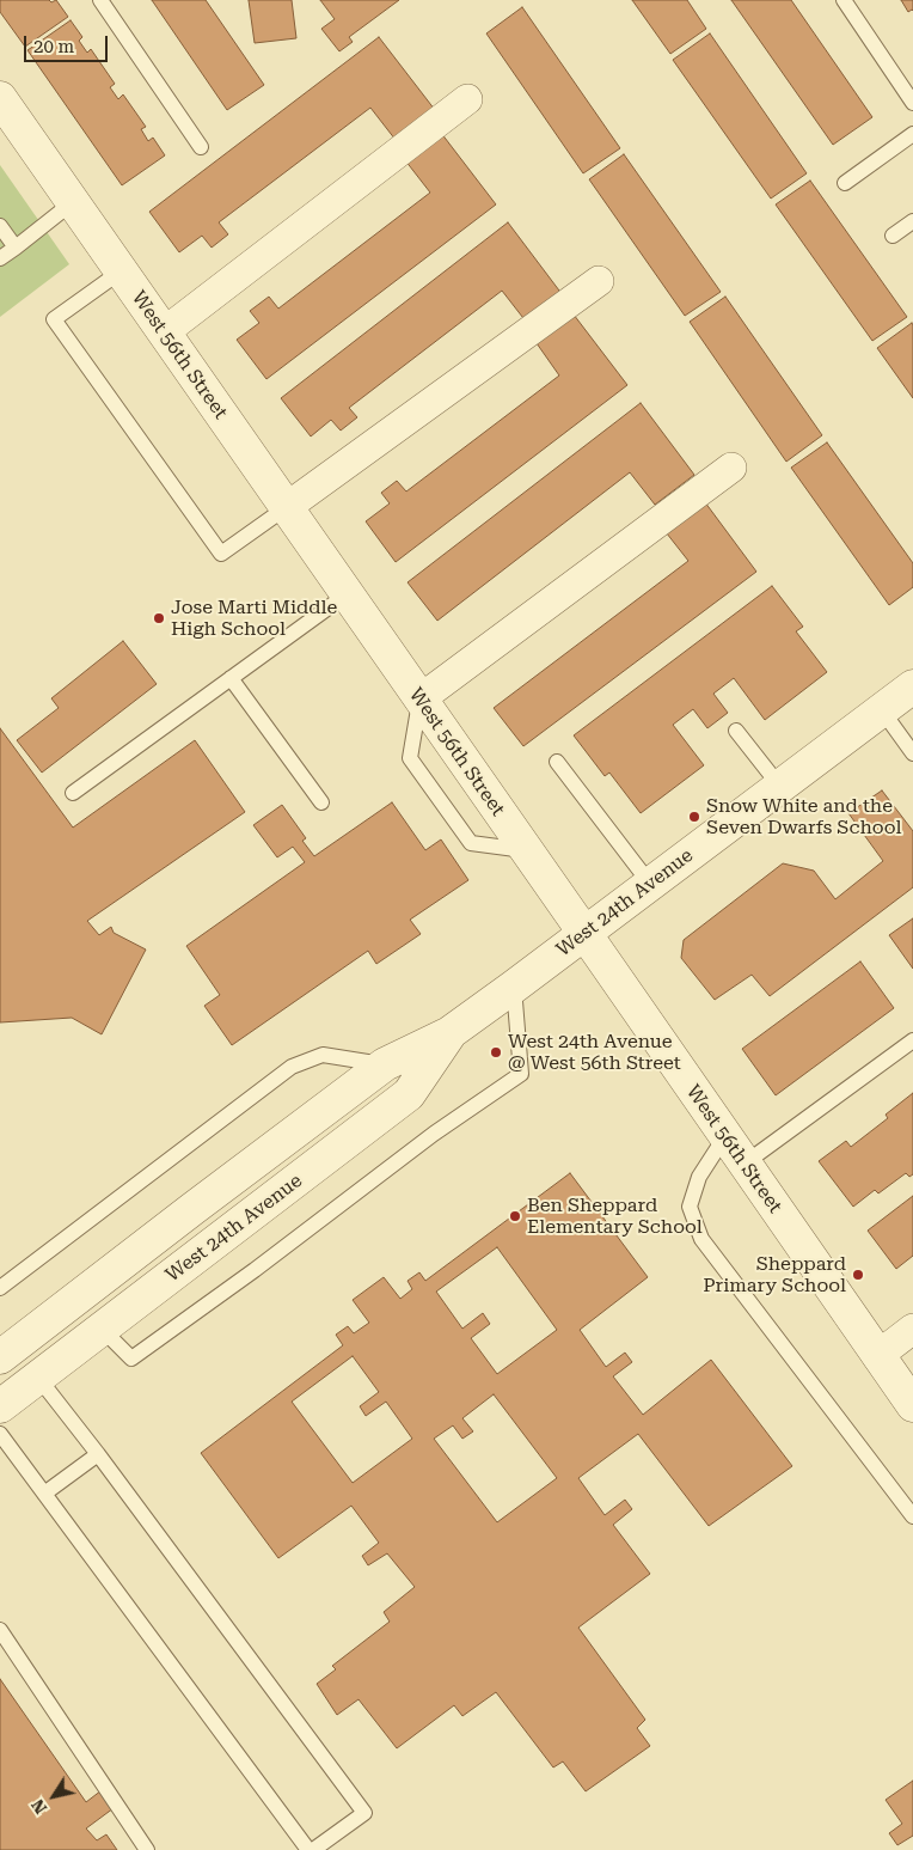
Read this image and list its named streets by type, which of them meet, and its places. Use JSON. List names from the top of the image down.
{
  "streets": {
    "street": ["West 56th Street", "West 24th Avenue"]
  },
  "crossings": [
    ["West 56th Street", "West 24th Avenue"]
  ],
  "places": [
    "Jose Marti Middle High School",
    "Snow White and the Seven Dwarfs School",
    "West 24th Avenue @ West 56th Street",
    "Ben Sheppard Elementary School",
    "Sheppard Primary School"
  ],
  "scale_bar": "20 m",
  "north": "bottom left"
}
